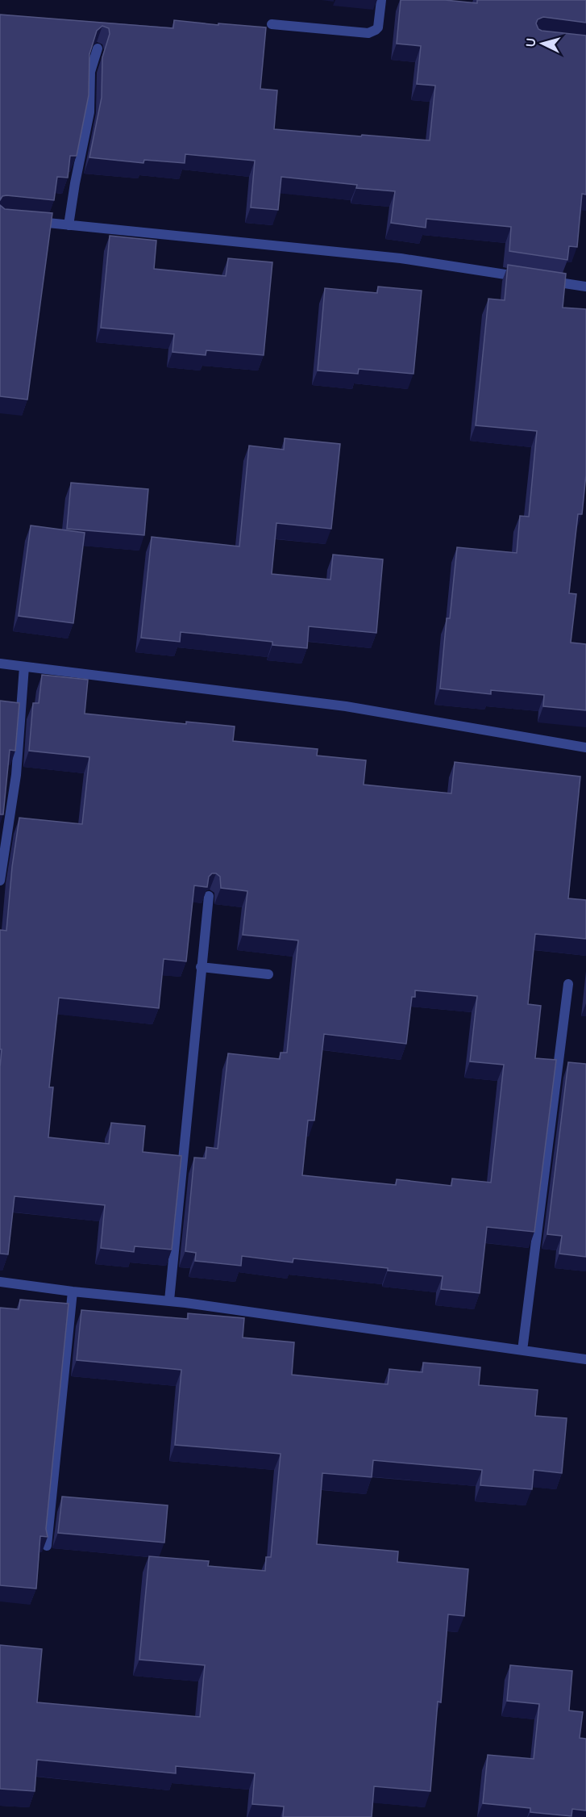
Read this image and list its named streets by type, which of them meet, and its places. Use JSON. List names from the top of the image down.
{
  "north": "left"
}
